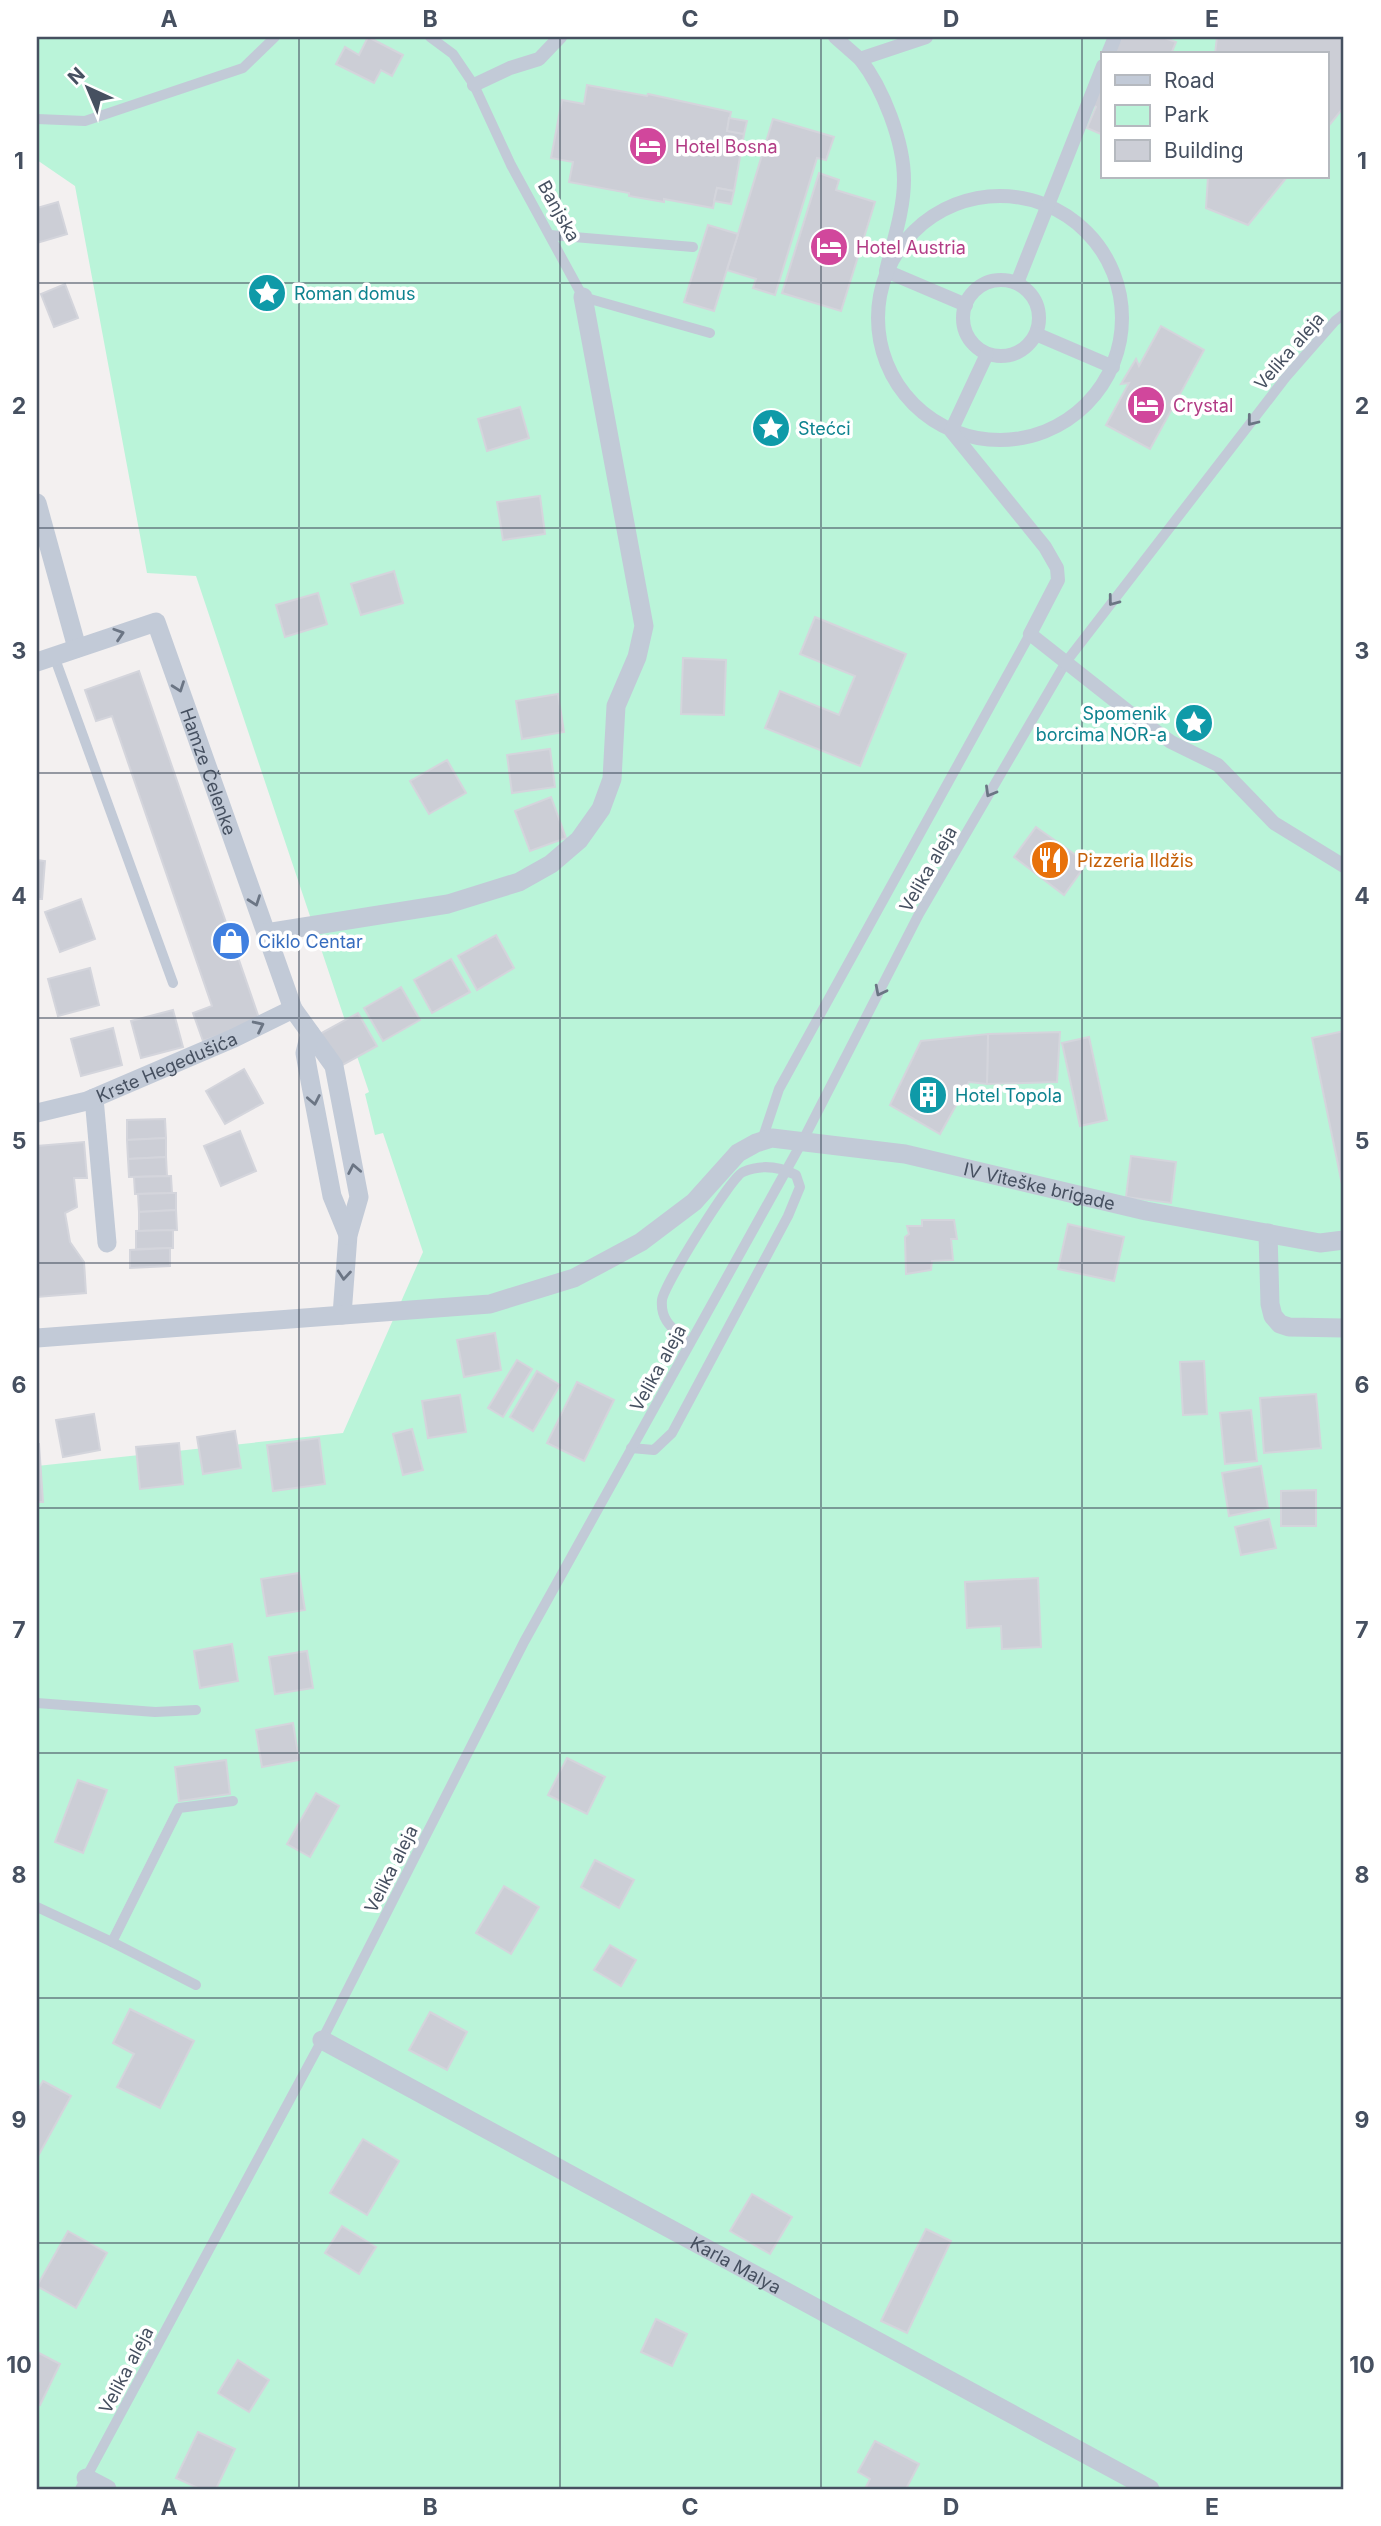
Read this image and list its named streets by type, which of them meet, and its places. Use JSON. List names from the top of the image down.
{
  "streets": {
    "street": [
      "Hamze Čelenke",
      "Krste Hegedušića",
      "IV Viteške brigade",
      "Karla Malya"
    ],
    "lane": ["Banjska", "Velika aleja"]
  },
  "crossings": [
    ["Velika aleja", "IV Viteške brigade"],
    ["Velika aleja", "Karla Malya"],
    ["Hamze Čelenke", "Krste Hegedušića"]
  ],
  "one_way": ["Krste Hegedušića"],
  "places": {
    "hotel": ["Hotel Bosna", "Hotel Austria", "Crystal"],
    "place": ["Roman domus", "Stećci", "Spomenik borcima NOR-a"],
    "restaurant": ["Pizzeria Ildžis"],
    "shop": ["Ciklo Centar"],
    "building": ["Hotel Topola"]
  },
  "legend": ["Road", "Park", "Building"],
  "north": "top left",
  "grid": {
    "columns": [
      "A",
      "B",
      "C",
      "D",
      "E"
    ],
    "rows": [
      "1",
      "2",
      "3",
      "4",
      "5",
      "6",
      "7",
      "8",
      "9",
      "10"
    ]
  }
}
